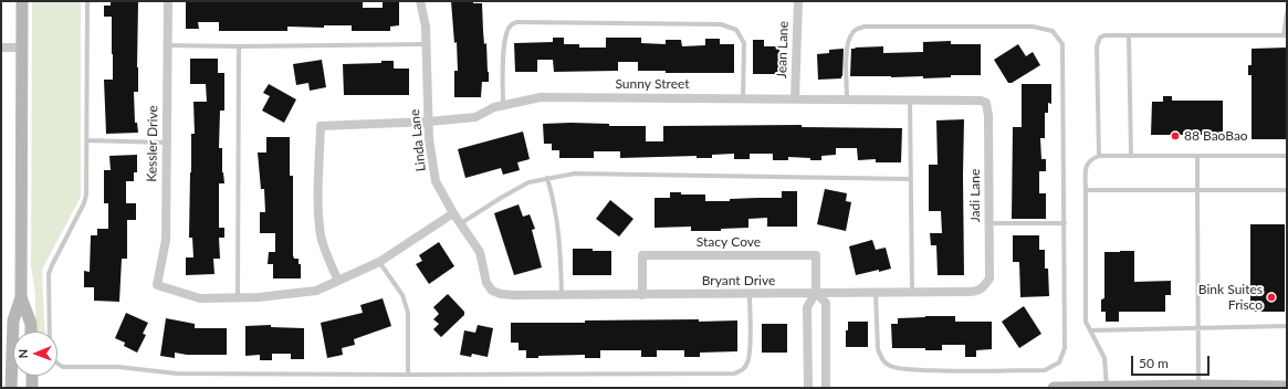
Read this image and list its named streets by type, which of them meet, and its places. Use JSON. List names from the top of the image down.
{
  "streets": {
    "street": [
      "Jean Lane",
      "Sunny Street",
      "Linda Lane",
      "Kessler Drive",
      "Jadi Lane",
      "Stacy Cove",
      "Bryant Drive"
    ]
  },
  "crossings": [
    ["Jean Lane", "Sunny Street"],
    ["Sunny Street", "Linda Lane"],
    ["Sunny Street", "Jadi Lane"],
    ["Linda Lane", "Bryant Drive"],
    ["Jadi Lane", "Bryant Drive"],
    ["Stacy Cove", "Bryant Drive"]
  ],
  "places": ["88 BaoBao", "Bink Suites Frisco"],
  "scale_bar": "50 m",
  "north": "left"
}
